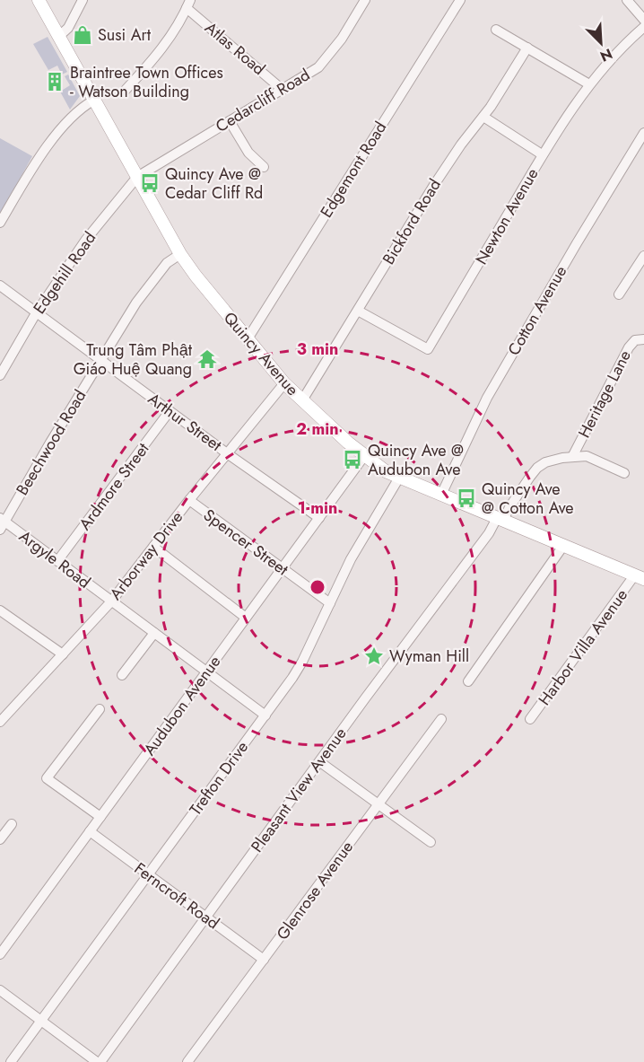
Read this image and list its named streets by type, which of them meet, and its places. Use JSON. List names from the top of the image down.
{
  "streets": {
    "main road": ["Quincy Avenue"],
    "street": [
      "Atlas Road",
      "Cedarcliff Road",
      "Edgemont Road",
      "Newton Avenue",
      "Bickford Road",
      "Edgehill Road",
      "Cotton Avenue",
      "Heritage Lane",
      "Arthur Street",
      "Beechwood Road",
      "Ardmore Street",
      "Spencer Street",
      "Arborway Drive",
      "Argyle Road",
      "Harbor Villa Avenue",
      "Audubon Avenue",
      "Trefton Drive",
      "Pleasant View Avenue",
      "Glenrose Avenue",
      "Ferncroft Road"
    ]
  },
  "crossings": [
    ["Atlas Road", "Cedarcliff Road"],
    ["Cedarcliff Road", "Edgehill Road"],
    ["Cedarcliff Road", "Quincy Avenue"],
    ["Edgemont Road", "Quincy Avenue"],
    ["Newton Avenue", "Bickford Road"],
    ["Bickford Road", "Quincy Avenue"],
    ["Edgehill Road", "Quincy Avenue"],
    ["Edgehill Road", "Arthur Street"],
    ["Cotton Avenue", "Quincy Avenue"],
    ["Quincy Avenue", "Beechwood Road"],
    ["Quincy Avenue", "Arborway Drive"],
    ["Quincy Avenue", "Harbor Villa Avenue"],
    ["Quincy Avenue", "Audubon Avenue"],
    ["Quincy Avenue", "Trefton Drive"],
    ["Quincy Avenue", "Pleasant View Avenue"],
    ["Heritage Lane", "Pleasant View Avenue"],
    ["Arthur Street", "Beechwood Road"],
    ["Arthur Street", "Ardmore Street"],
    ["Arthur Street", "Arborway Drive"],
    ["Arthur Street", "Audubon Avenue"],
    ["Beechwood Road", "Argyle Road"],
    ["Ardmore Street", "Argyle Road"],
    ["Spencer Street", "Arborway Drive"],
    ["Spencer Street", "Audubon Avenue"],
    ["Spencer Street", "Trefton Drive"],
    ["Arborway Drive", "Argyle Road"],
    ["Argyle Road", "Audubon Avenue"],
    ["Argyle Road", "Trefton Drive"],
    ["Audubon Avenue", "Ferncroft Road"],
    ["Trefton Drive", "Ferncroft Road"],
    ["Pleasant View Avenue", "Ferncroft Road"],
    ["Glenrose Avenue", "Ferncroft Road"]
  ],
  "places": {
    "shop": ["Susi Art"],
    "building": ["Braintree Town Offices - Watson Building"],
    "bus stop": ["Quincy Ave @ Cedar Cliff Rd", "Quincy Ave @ Audubon Ave", "Quincy Ave @ Cotton Ave"],
    "temple": ["Trung Tâm Phật Giáo Huệ Quang"],
    "place": ["Wyman Hill"]
  },
  "north": "bottom right",
  "rings": ["3 min", "2 min", "1 min"]
}
